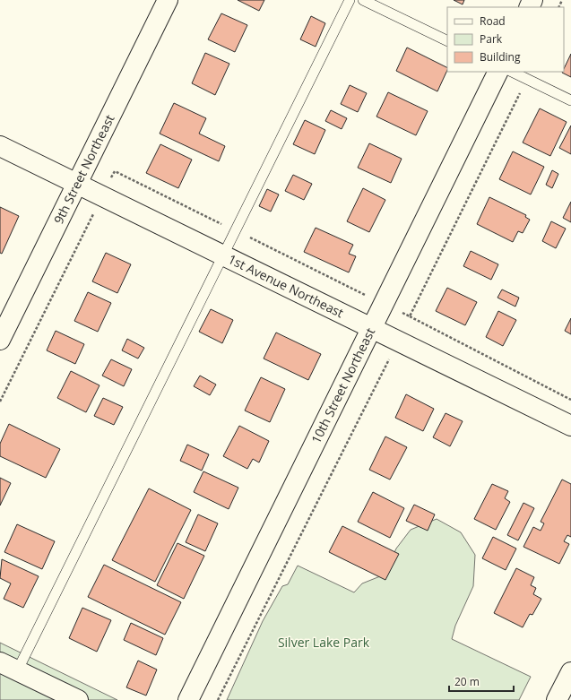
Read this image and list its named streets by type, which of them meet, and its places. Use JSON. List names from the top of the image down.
{
  "streets": {
    "street": ["9th Street Northeast", "1st Avenue Northeast", "10th Street Northeast"]
  },
  "crossings": [
    ["9th Street Northeast", "1st Avenue Northeast"],
    ["1st Avenue Northeast", "10th Street Northeast"]
  ],
  "parks": ["Silver Lake Park"],
  "legend": ["Road", "Park", "Building"],
  "scale_bar": "20 m"
}
